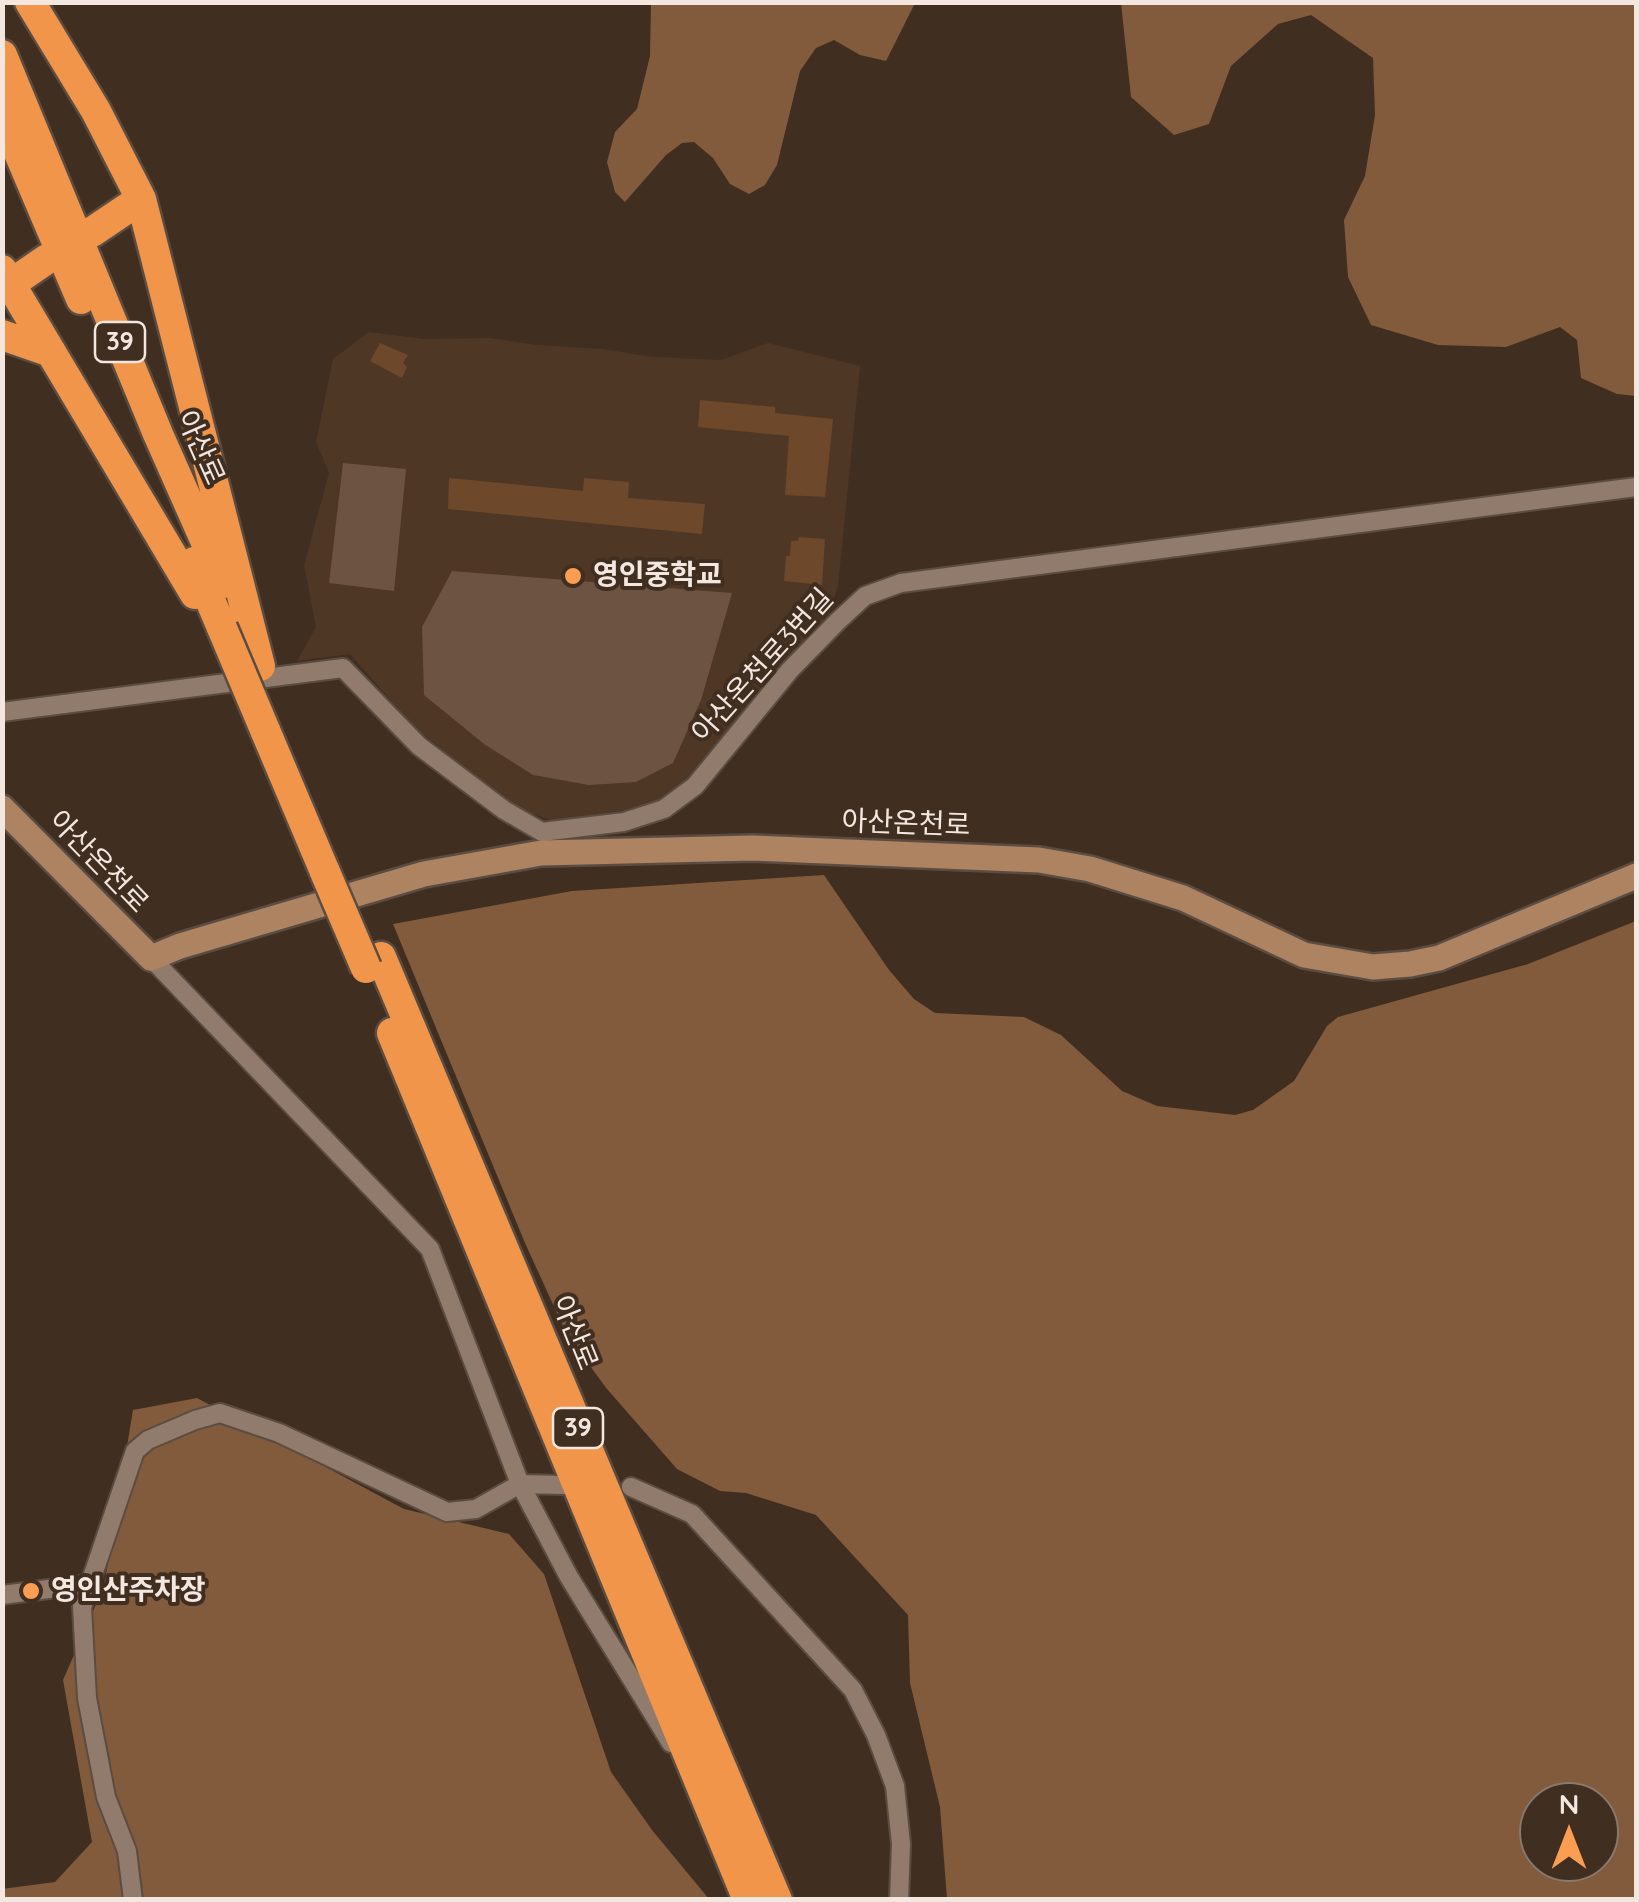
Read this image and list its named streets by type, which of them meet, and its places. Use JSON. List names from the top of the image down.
{
  "streets": {
    "highway": ["39", "아산로"],
    "main road": ["아산온천로"],
    "street": ["아산온천로3번길"]
  },
  "crossings": [
    ["아산로", "아산온천로"],
    ["아산온천로3번길", "아산온천로"]
  ],
  "places": ["영인중학교", "영인산주차장"],
  "north": "top"
}
